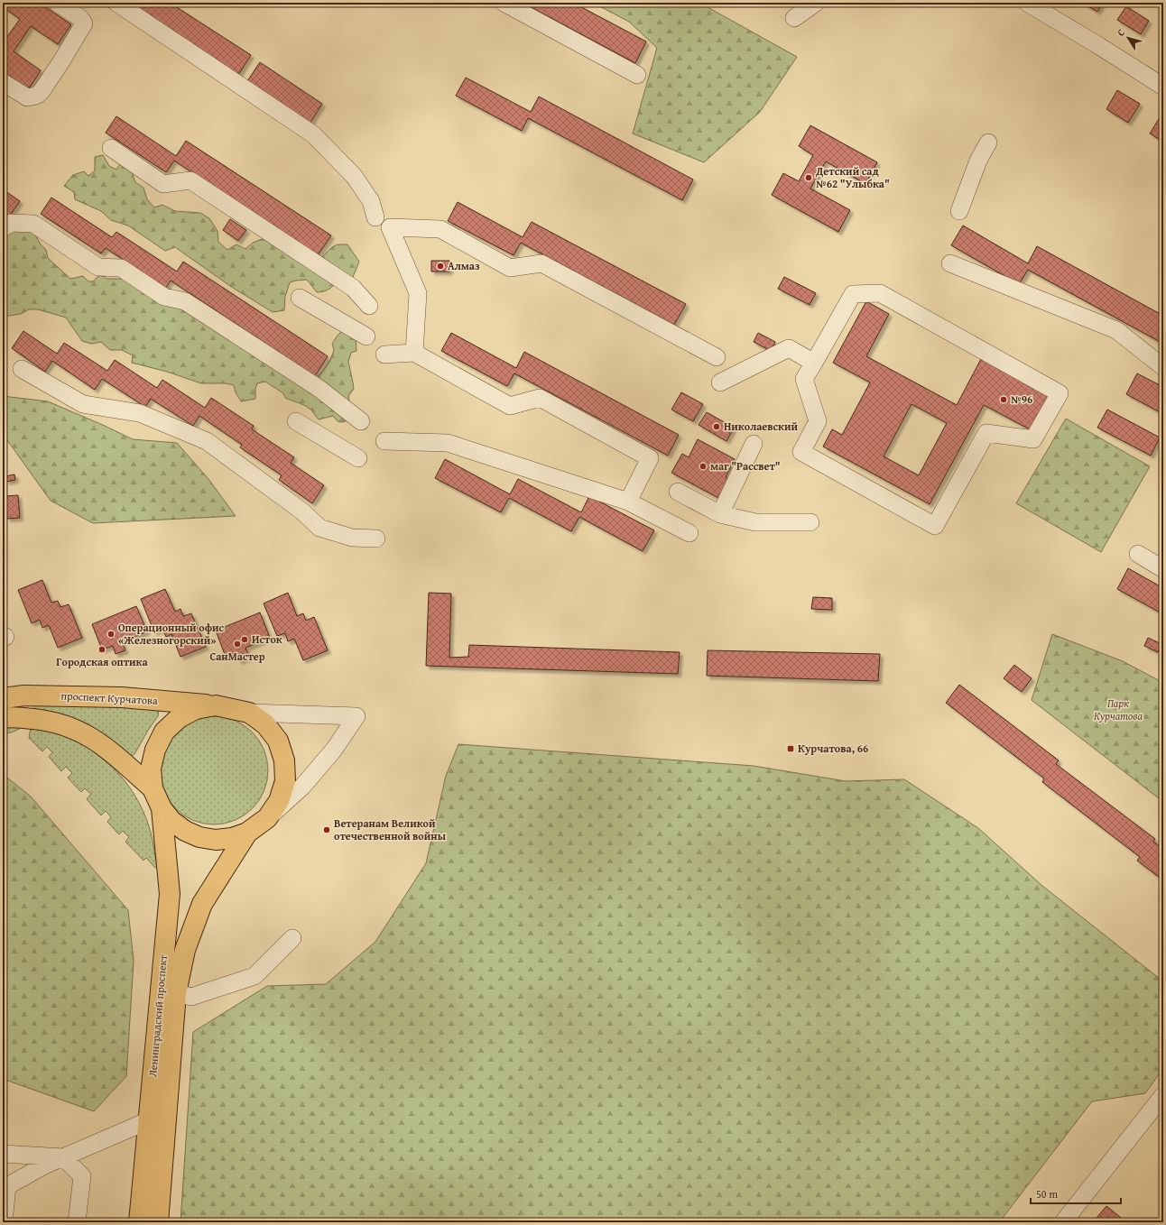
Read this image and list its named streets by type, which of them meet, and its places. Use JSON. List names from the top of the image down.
{
  "streets": {
    "main road": ["проспект Курчатова", "Ленинградский проспект"]
  },
  "parks": ["Парк Курчатова"],
  "places": {
    "other": [
      "Детский сад №62 \"Улыбка\"",
      "Алмаз",
      "№96",
      "Николаевский",
      "маг \"Рассвет\"",
      "Операционный офис «Железногорский»",
      "Исток",
      "СанМастер",
      "Городская оптика",
      "Ветеранам Великой отечественной войны"
    ],
    "transit": ["Курчатова, 66"]
  },
  "scale_bar": "50 m",
  "north": "top left"
}
